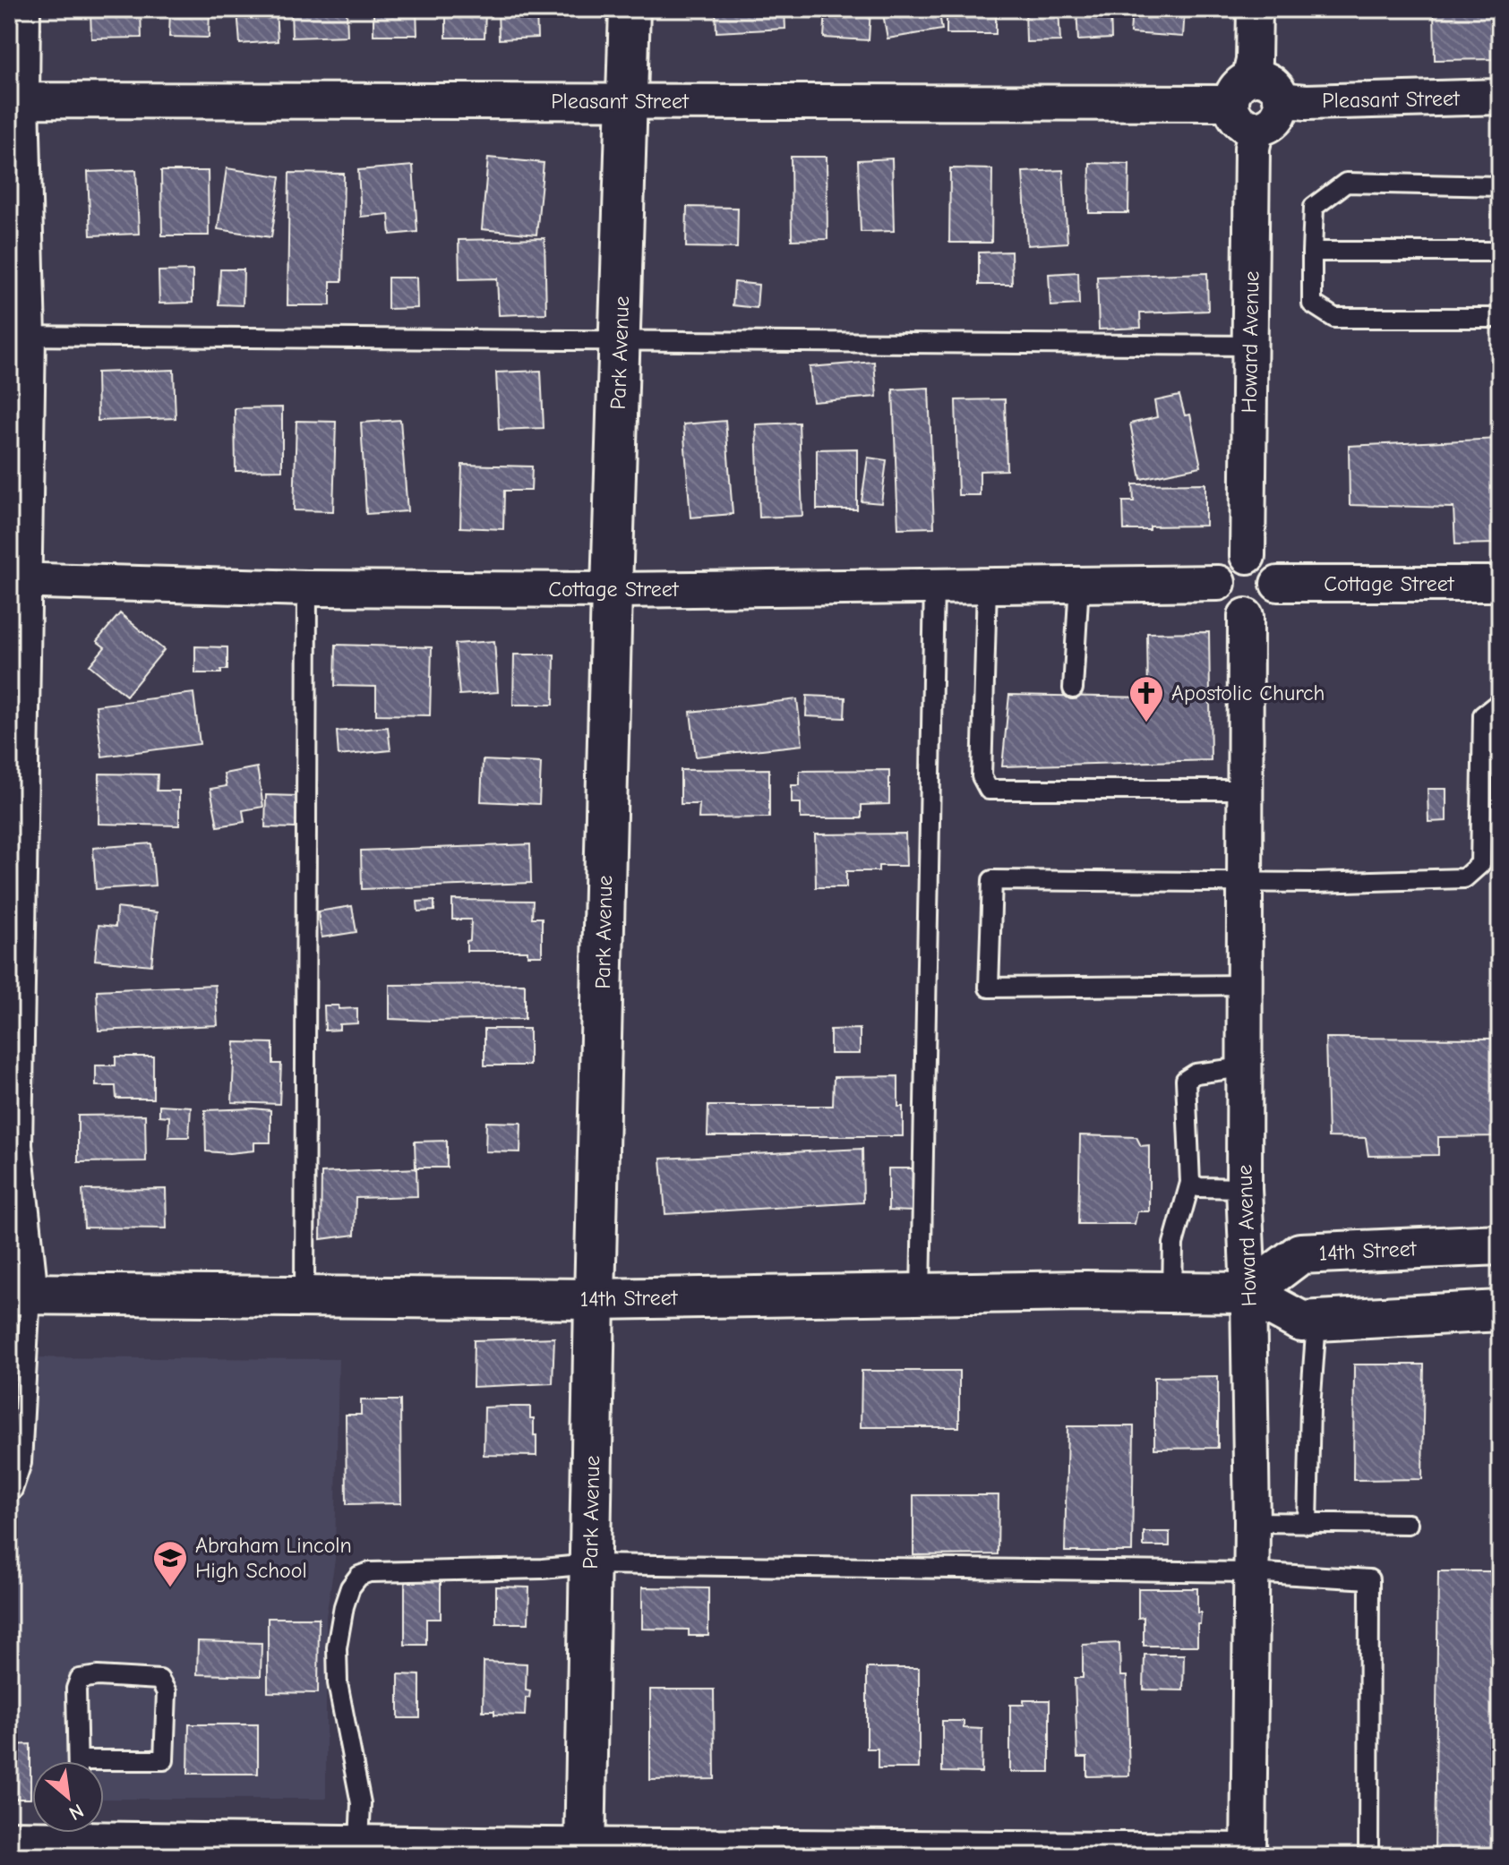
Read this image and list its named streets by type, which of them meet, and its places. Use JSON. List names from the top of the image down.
{
  "streets": {
    "street": [
      "Pleasant Street",
      "Howard Avenue",
      "Park Avenue",
      "Cottage Street",
      "14th Street"
    ]
  },
  "crossings": [
    ["Pleasant Street", "Howard Avenue"],
    ["Pleasant Street", "Park Avenue"],
    ["Howard Avenue", "Cottage Street"],
    ["Howard Avenue", "14th Street"],
    ["Park Avenue", "Cottage Street"],
    ["Park Avenue", "14th Street"]
  ],
  "places": {
    "church": ["Apostolic Church"],
    "school or university": ["Abraham Lincoln High School"]
  },
  "north": "bottom right"
}
